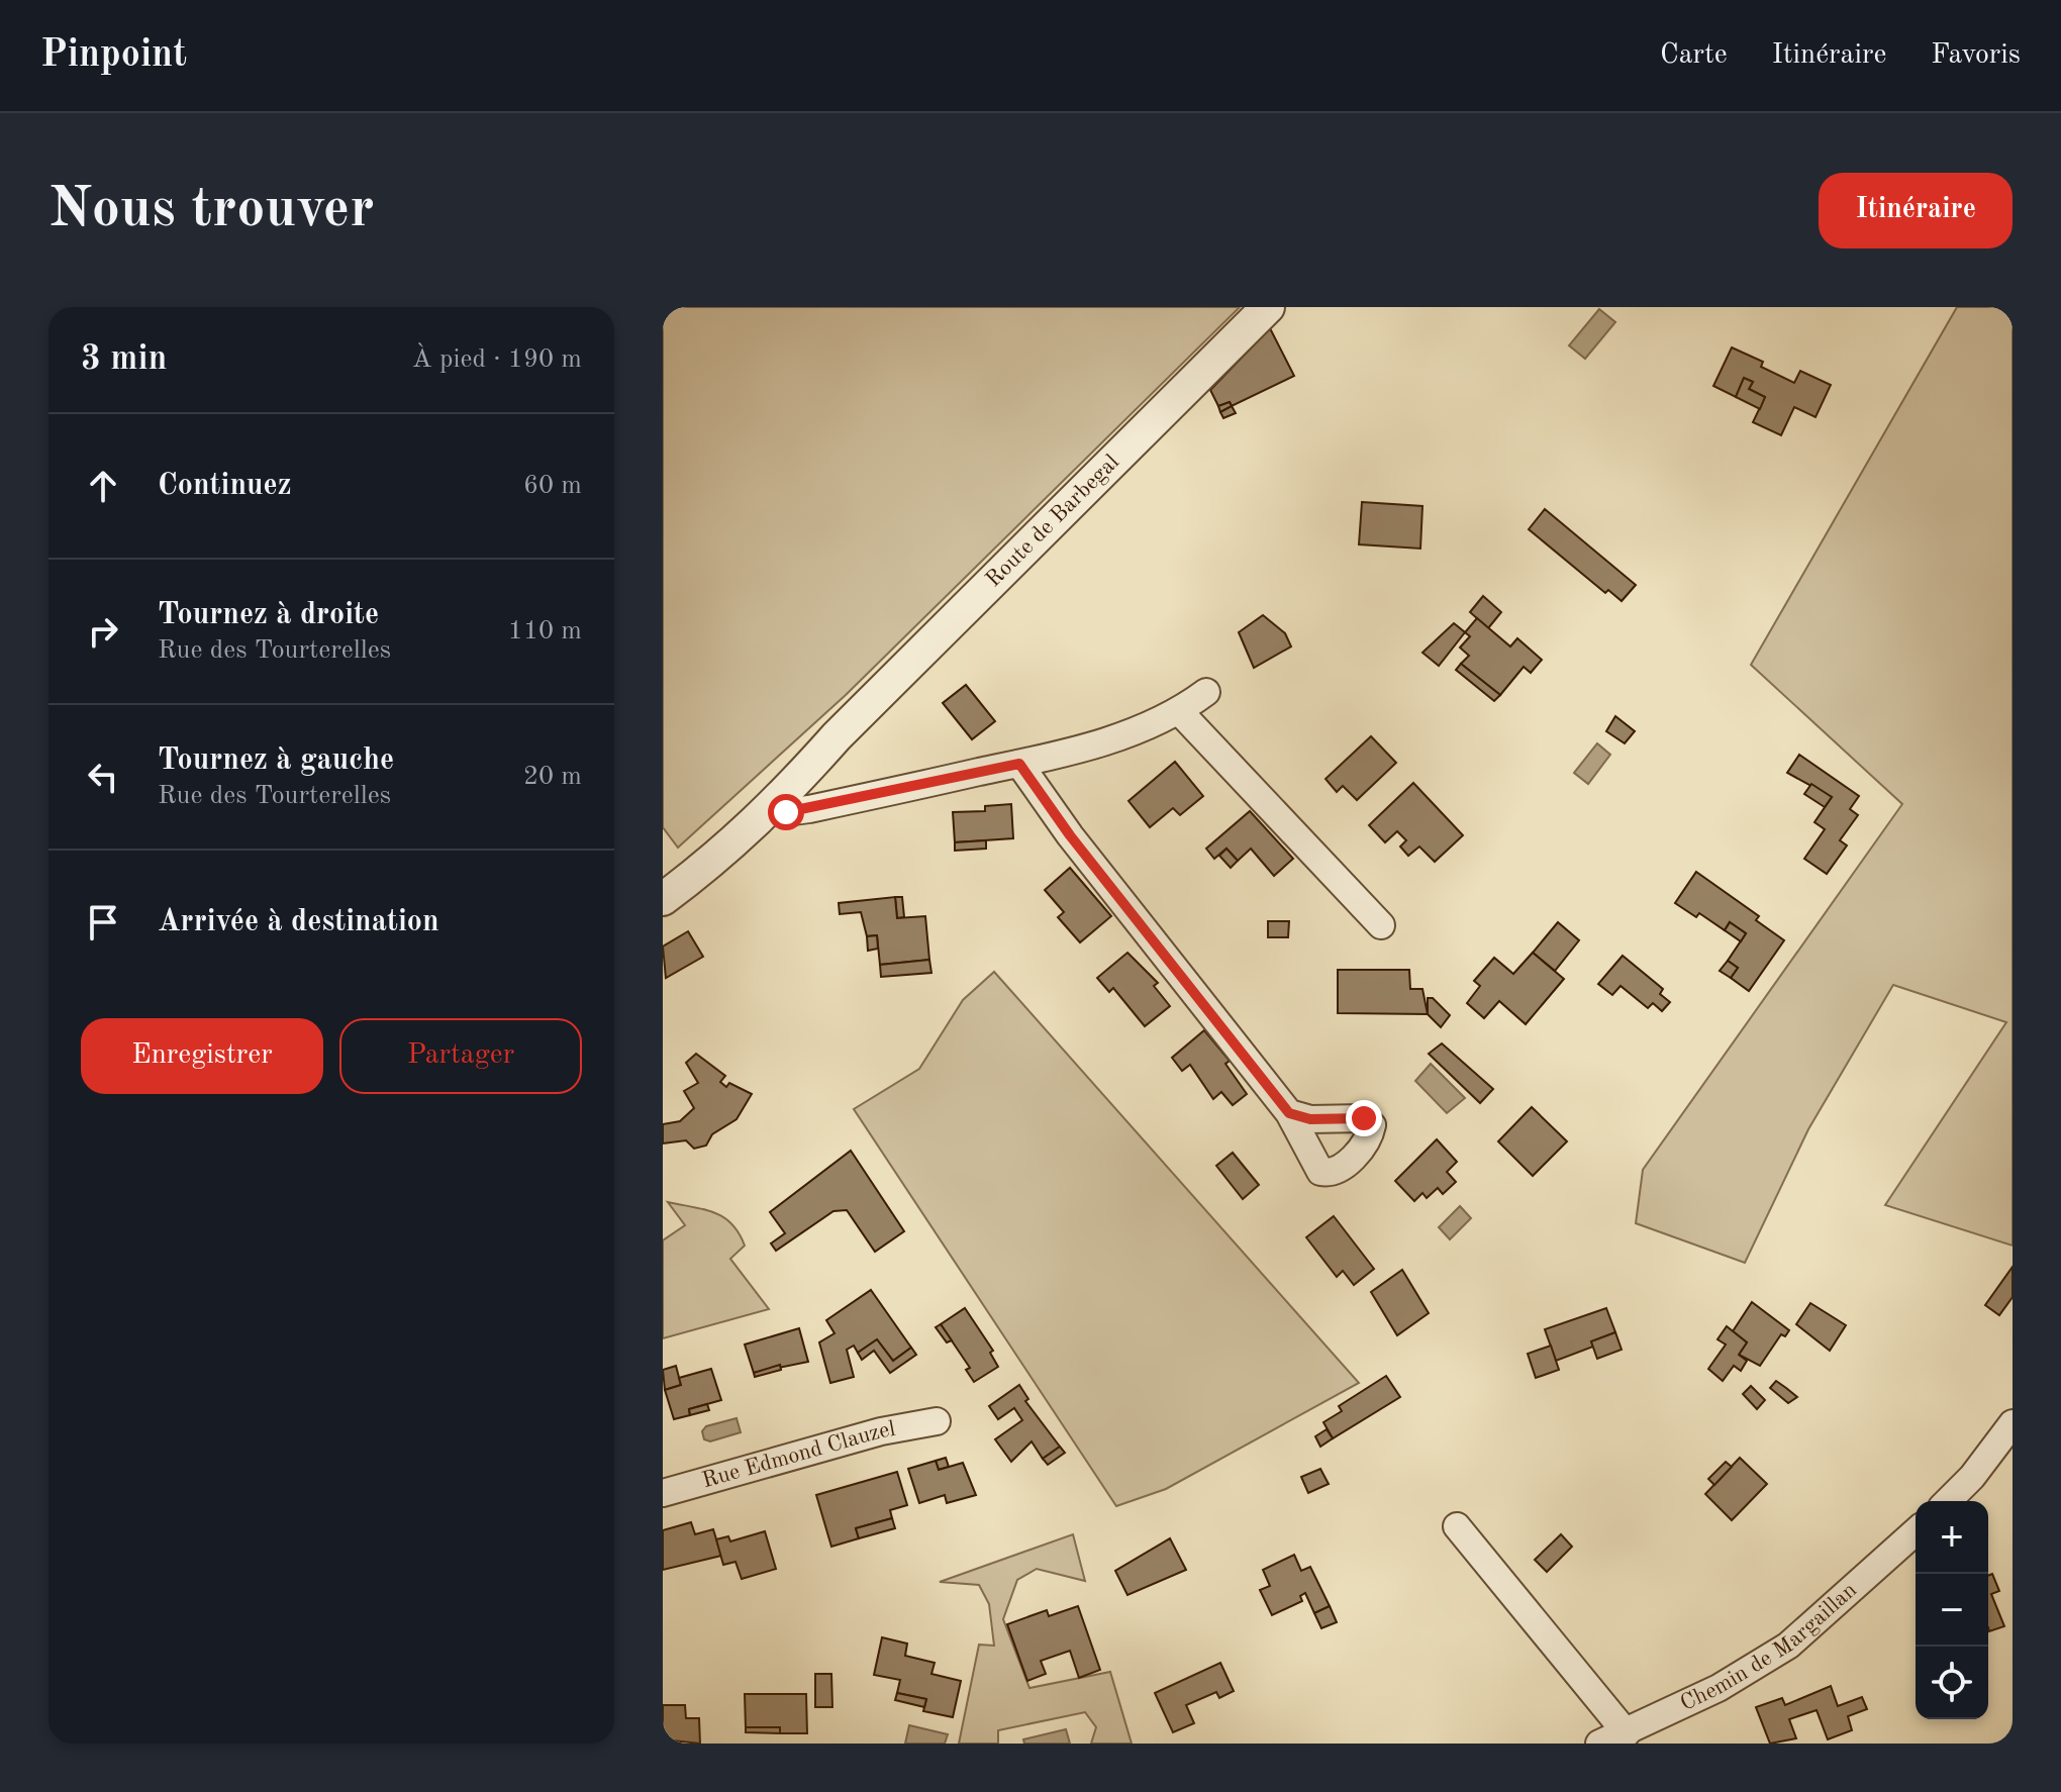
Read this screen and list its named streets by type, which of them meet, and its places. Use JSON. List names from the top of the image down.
{
  "streets": {
    "street": ["Route de Barbegal", "Rue Edmond Clauzel", "Chemin de Margaillan"]
  },
  "page": {
    "header": "Pinpoint",
    "nav": ["Carte", "Itinéraire", "Favoris"],
    "buttons": [
      "Itinéraire",
      ["Enregistrer", "Partager"]
    ],
    "title": "Nous trouver",
    "heading": ["3 min", "À pied · 190 m"],
    "list": [
      ["Continuez", "60 m"],
      ["Tournez à droite", "Rue des Tourterelles", "110 m"],
      ["Tournez à gauche", "Rue des Tourterelles", "20 m"],
      "Arrivée à destination"
    ],
    "map_buttons": ["+", "−"]
  }
}
